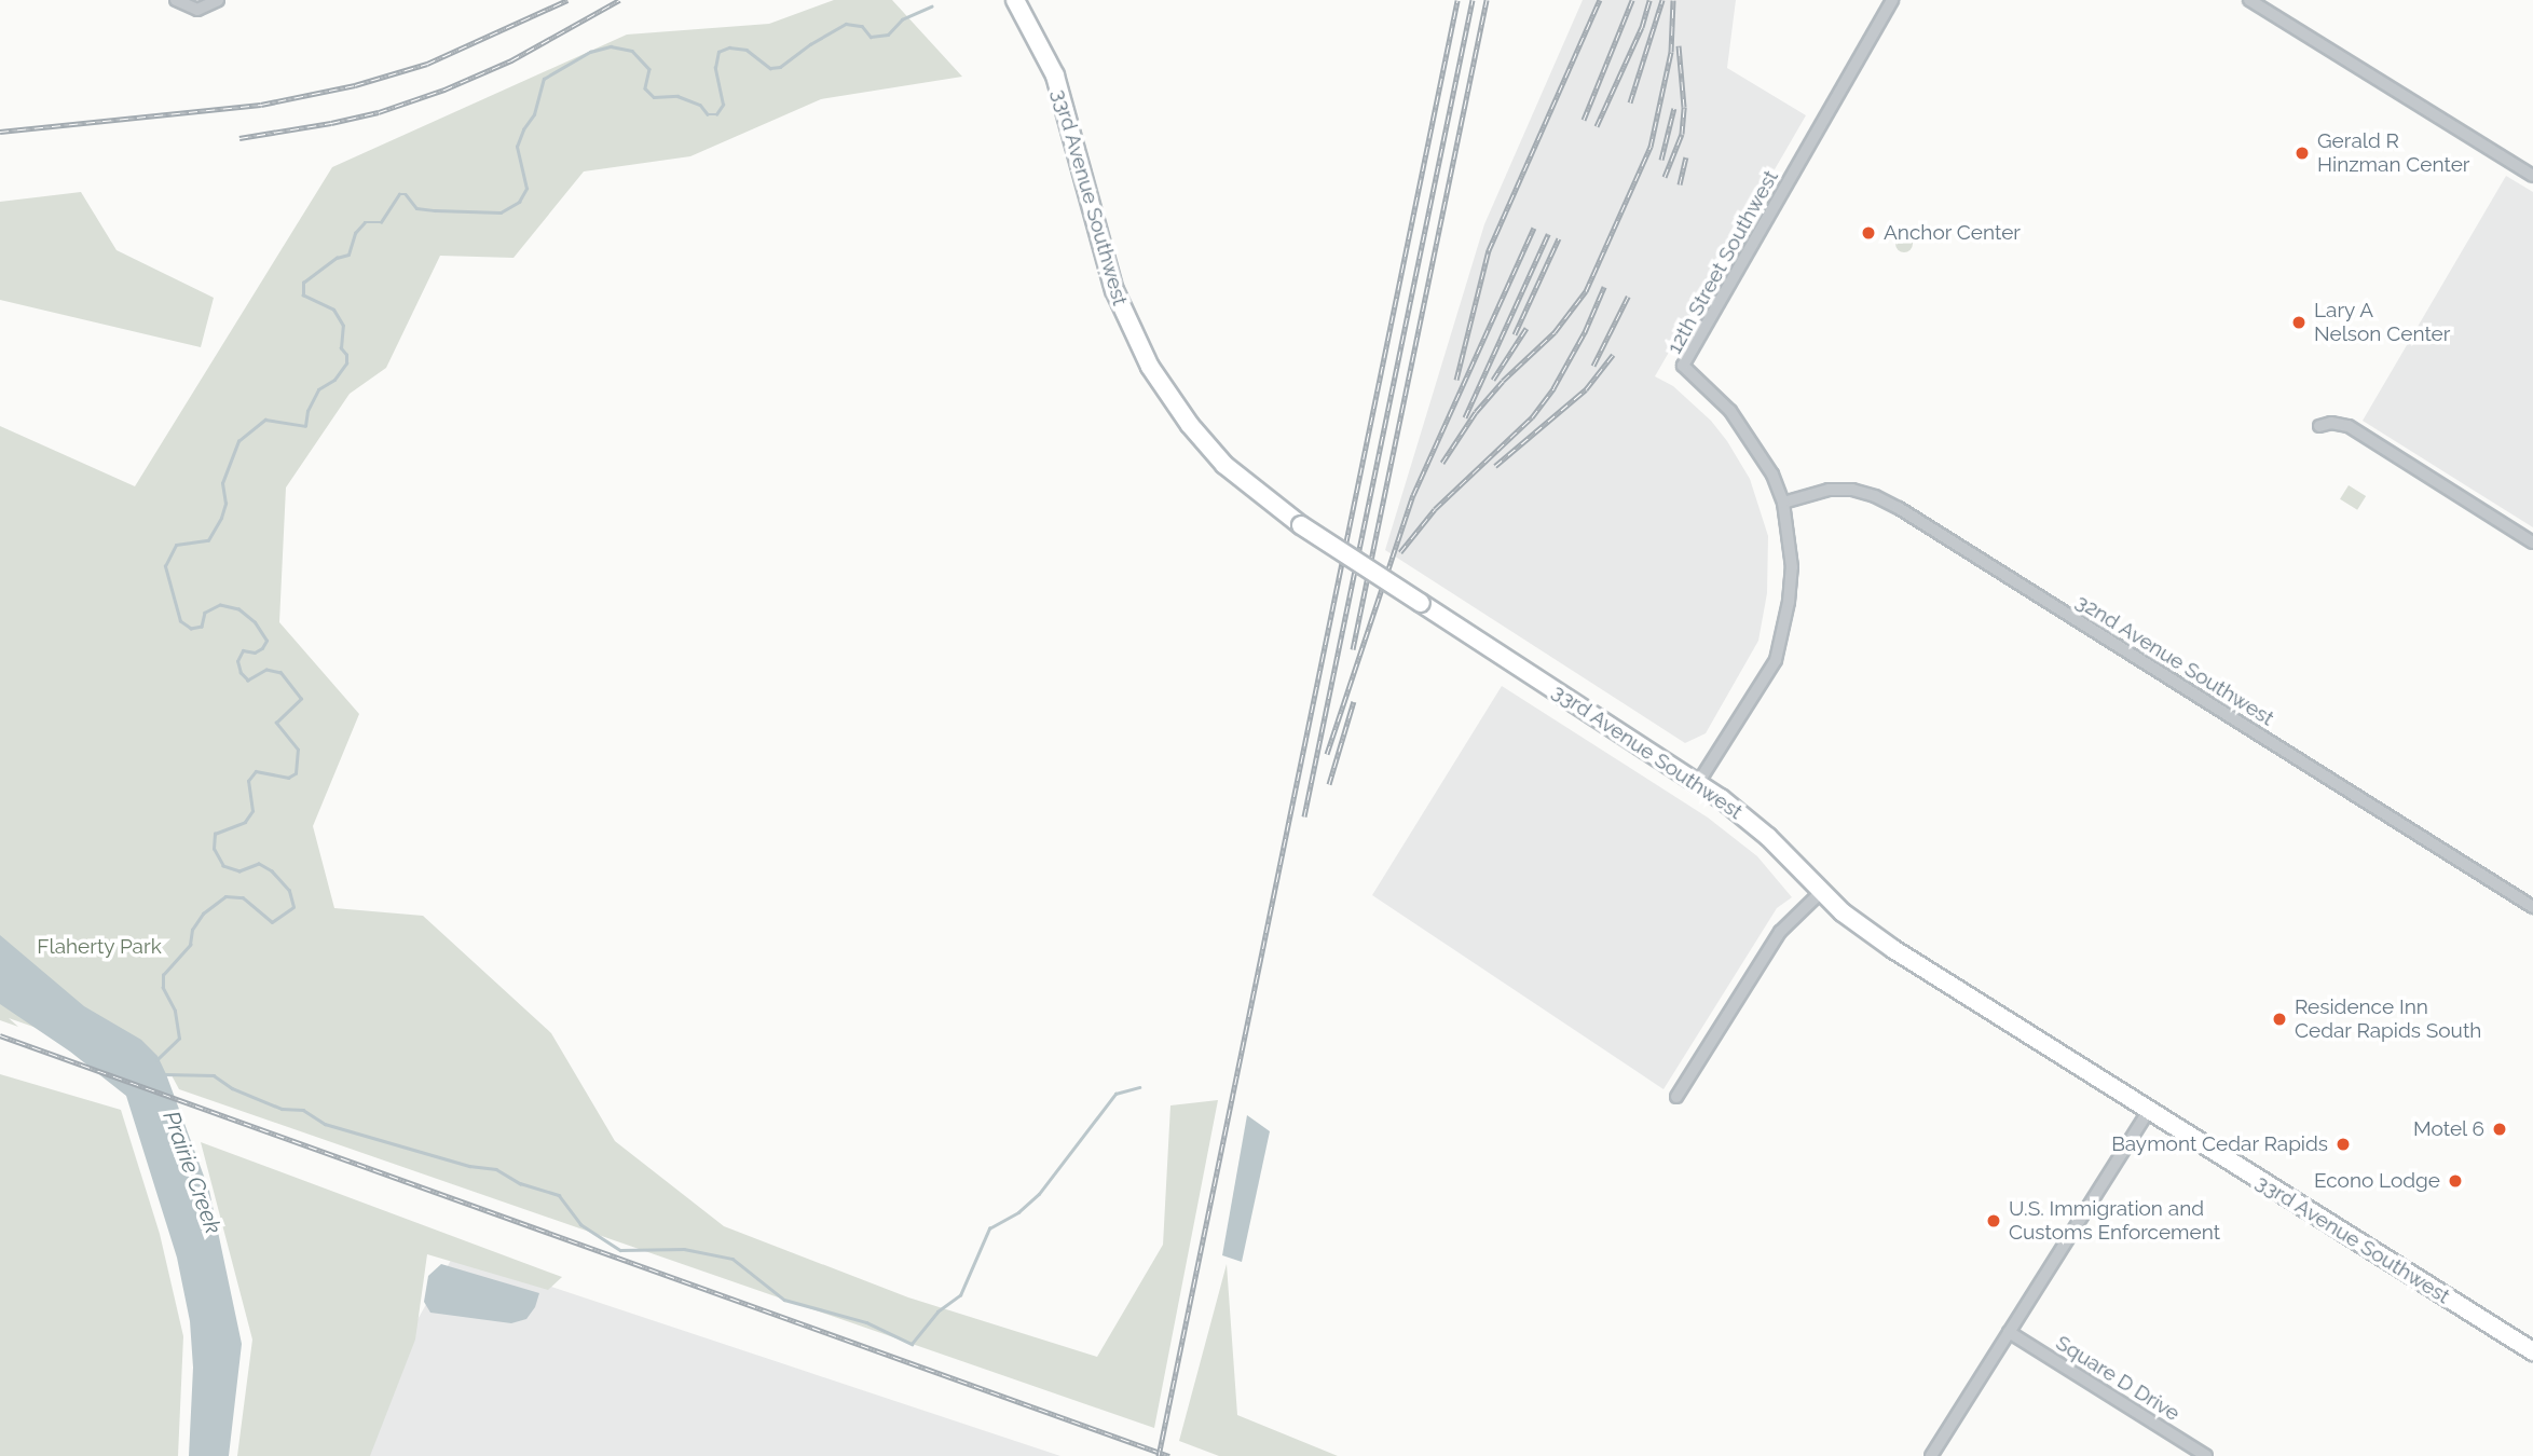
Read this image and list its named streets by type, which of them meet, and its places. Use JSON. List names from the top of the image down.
{
  "streets": {
    "street": [
      "33rd Avenue Southwest",
      "12th Street Southwest",
      "32nd Avenue Southwest",
      "Square D Drive"
    ]
  },
  "crossings": [
    ["33rd Avenue Southwest", "12th Street Southwest"],
    ["12th Street Southwest", "32nd Avenue Southwest"]
  ],
  "water": ["Prairie Creek"],
  "parks": ["Flaherty Park"],
  "places": [
    "Gerald R Hinzman Center",
    "Anchor Center",
    "Lary A Nelson Center",
    "Residence Inn Cedar Rapids South",
    "Motel 6",
    "Baymont Cedar Rapids",
    "Econo Lodge",
    "U.S. Immigration and Customs Enforcement"
  ]
}
